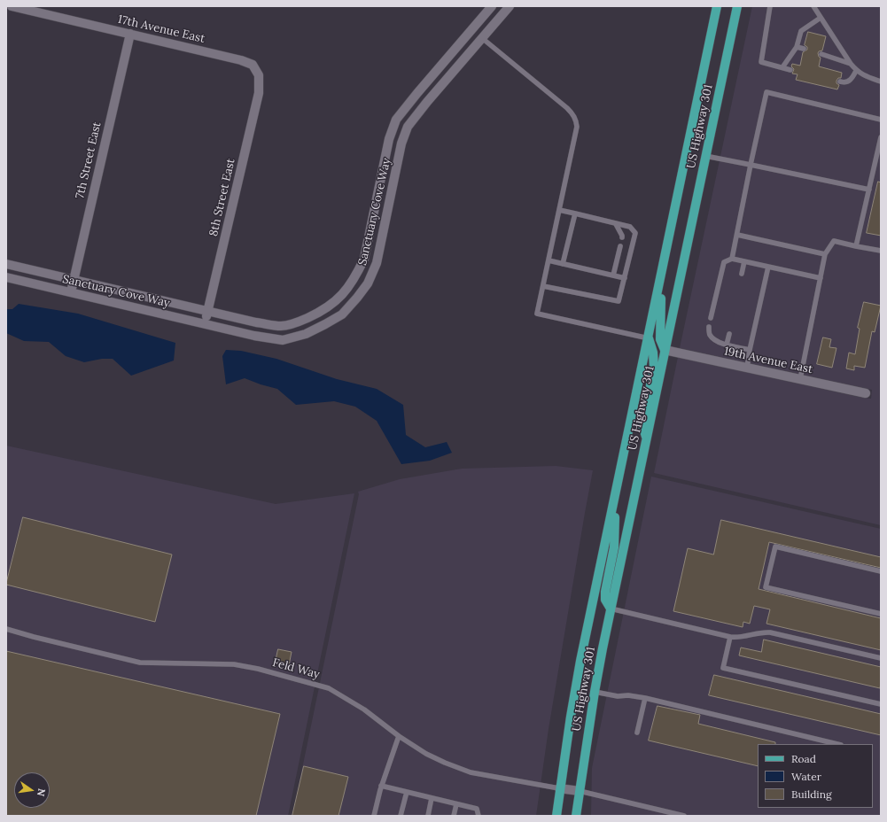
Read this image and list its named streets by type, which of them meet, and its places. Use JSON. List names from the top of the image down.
{
  "streets": {
    "main road": ["US Highway 301"],
    "street": [
      "17th Avenue East",
      "7th Street East",
      "8th Street East",
      "Sanctuary Cove Way",
      "19th Avenue East"
    ],
    "lane": ["Feld Way"]
  },
  "crossings": [
    ["17th Avenue East", "7th Street East"],
    ["17th Avenue East", "8th Street East"],
    ["US Highway 301", "19th Avenue East"],
    ["7th Street East", "Sanctuary Cove Way"],
    ["8th Street East", "Sanctuary Cove Way"]
  ],
  "legend": ["Road", "Water", "Building"],
  "north": "right"
}
